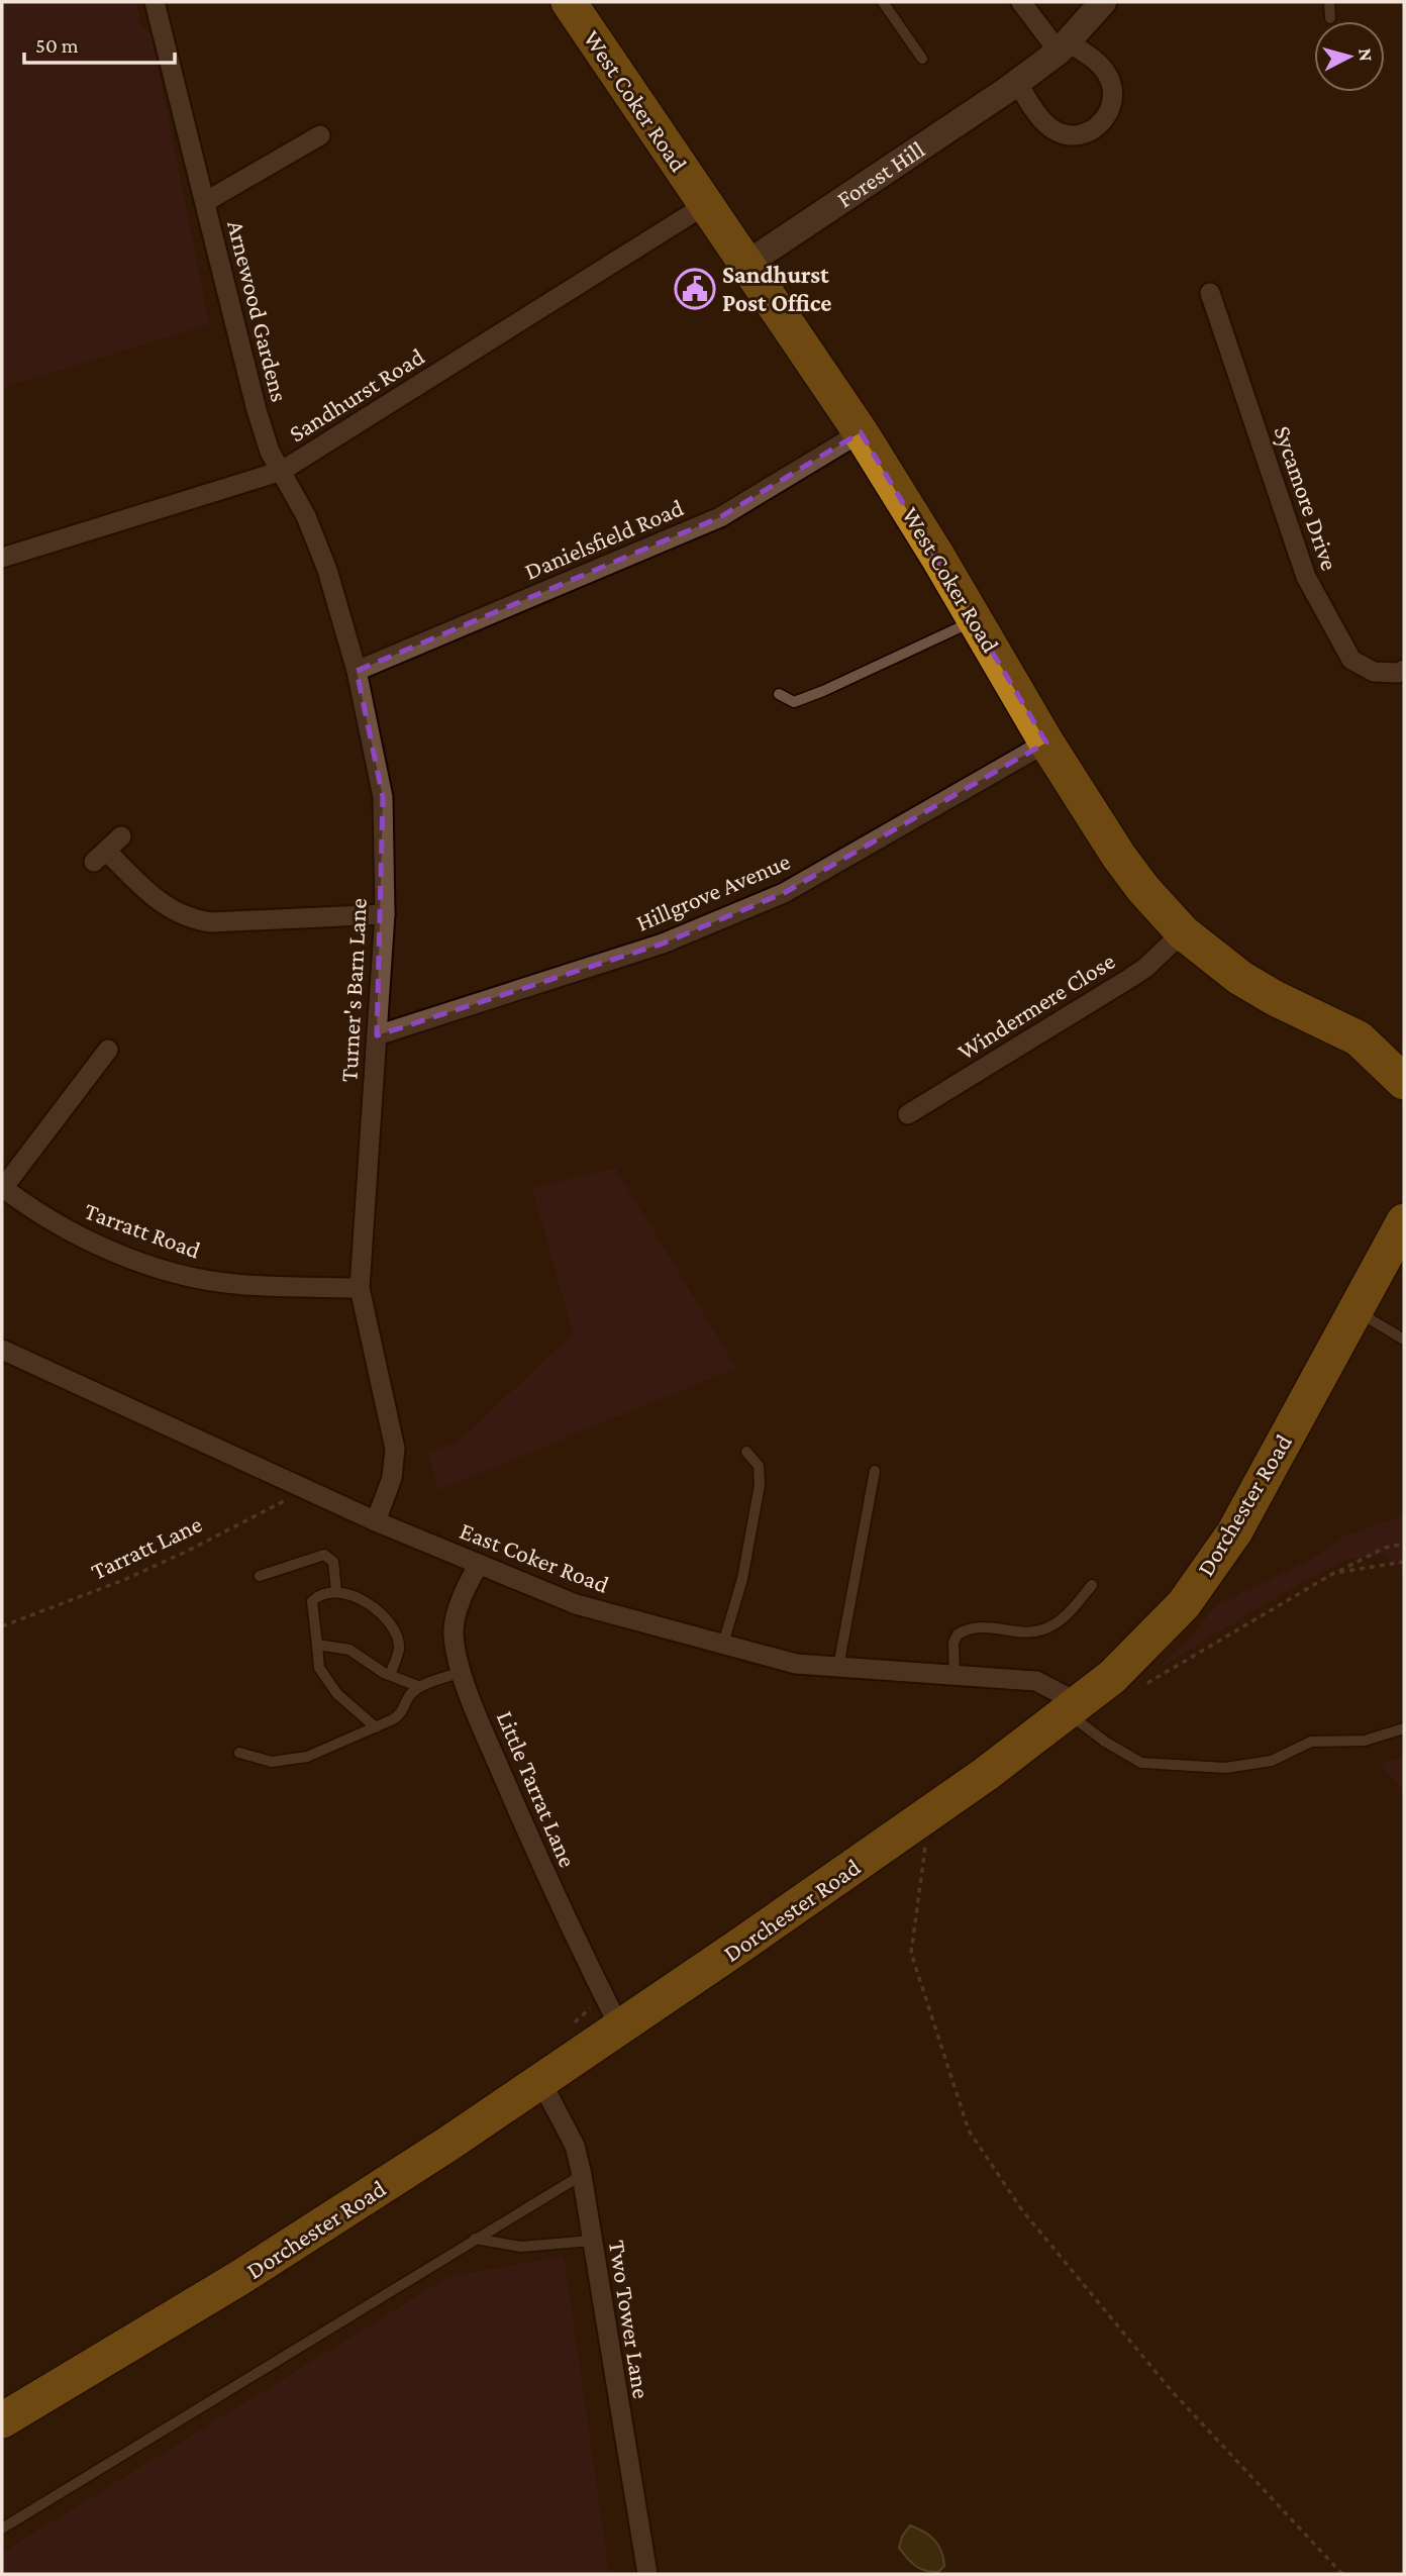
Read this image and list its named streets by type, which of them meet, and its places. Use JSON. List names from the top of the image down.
{
  "streets": {
    "highway": ["West Coker Road", "Dorchester Road"],
    "street": [
      "Forest Hill",
      "Arnewood Gardens",
      "Sandhurst Road",
      "Sycamore Drive",
      "Danielsfield Road",
      "Hillgrove Avenue",
      "Turner's Barn Lane",
      "Windermere Close",
      "Tarratt Road",
      "East Coker Road",
      "Little Tarrat Lane",
      "Two Tower Lane"
    ],
    "path": ["Tarratt Lane"]
  },
  "crossings": [
    ["West Coker Road", "Forest Hill"],
    ["West Coker Road", "Sandhurst Road"],
    ["West Coker Road", "Danielsfield Road"],
    ["West Coker Road", "Hillgrove Avenue"],
    ["West Coker Road", "Windermere Close"],
    ["Arnewood Gardens", "Sandhurst Road"],
    ["Arnewood Gardens", "Turner's Barn Lane"],
    ["Sandhurst Road", "Turner's Barn Lane"],
    ["Danielsfield Road", "Turner's Barn Lane"],
    ["Hillgrove Avenue", "Turner's Barn Lane"],
    ["Turner's Barn Lane", "Tarratt Road"],
    ["Turner's Barn Lane", "East Coker Road"],
    ["Dorchester Road", "East Coker Road"],
    ["Dorchester Road", "Little Tarrat Lane"],
    ["Dorchester Road", "Two Tower Lane"],
    ["Tarratt Lane", "East Coker Road"],
    ["East Coker Road", "Little Tarrat Lane"]
  ],
  "places": {
    "public building": ["Sandhurst Post Office"]
  },
  "scale_bar": "50 m",
  "north": "right"
}
